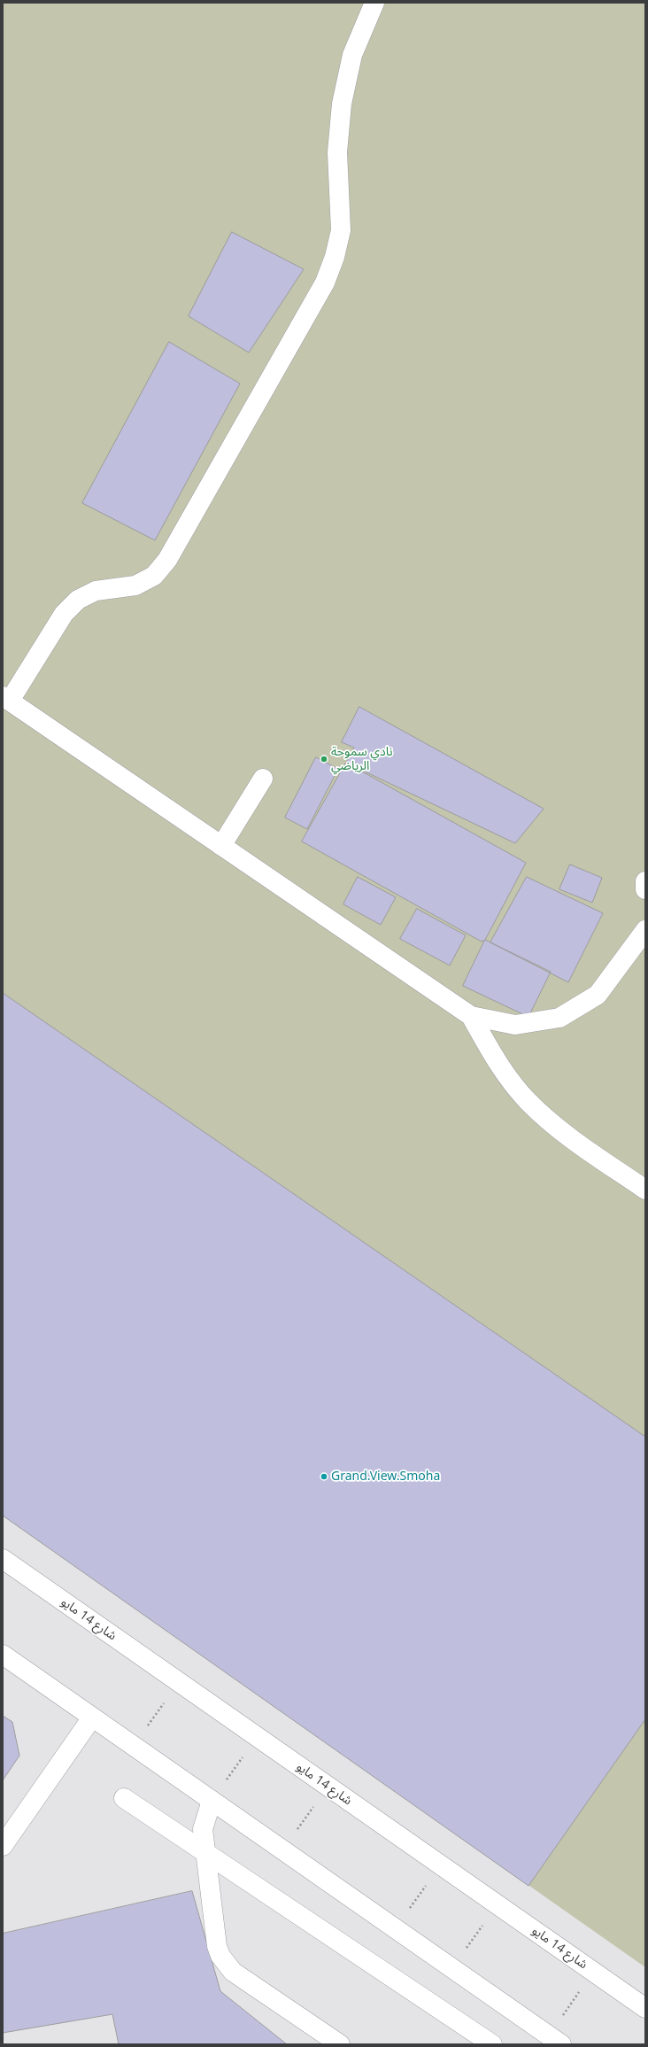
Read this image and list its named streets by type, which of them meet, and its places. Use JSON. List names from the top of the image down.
{
  "streets": {
    "main road": ["شارع 14 مايو"]
  },
  "places": ["نادي سموحة الرياضي", "Grand.View.Smoha"]
}
